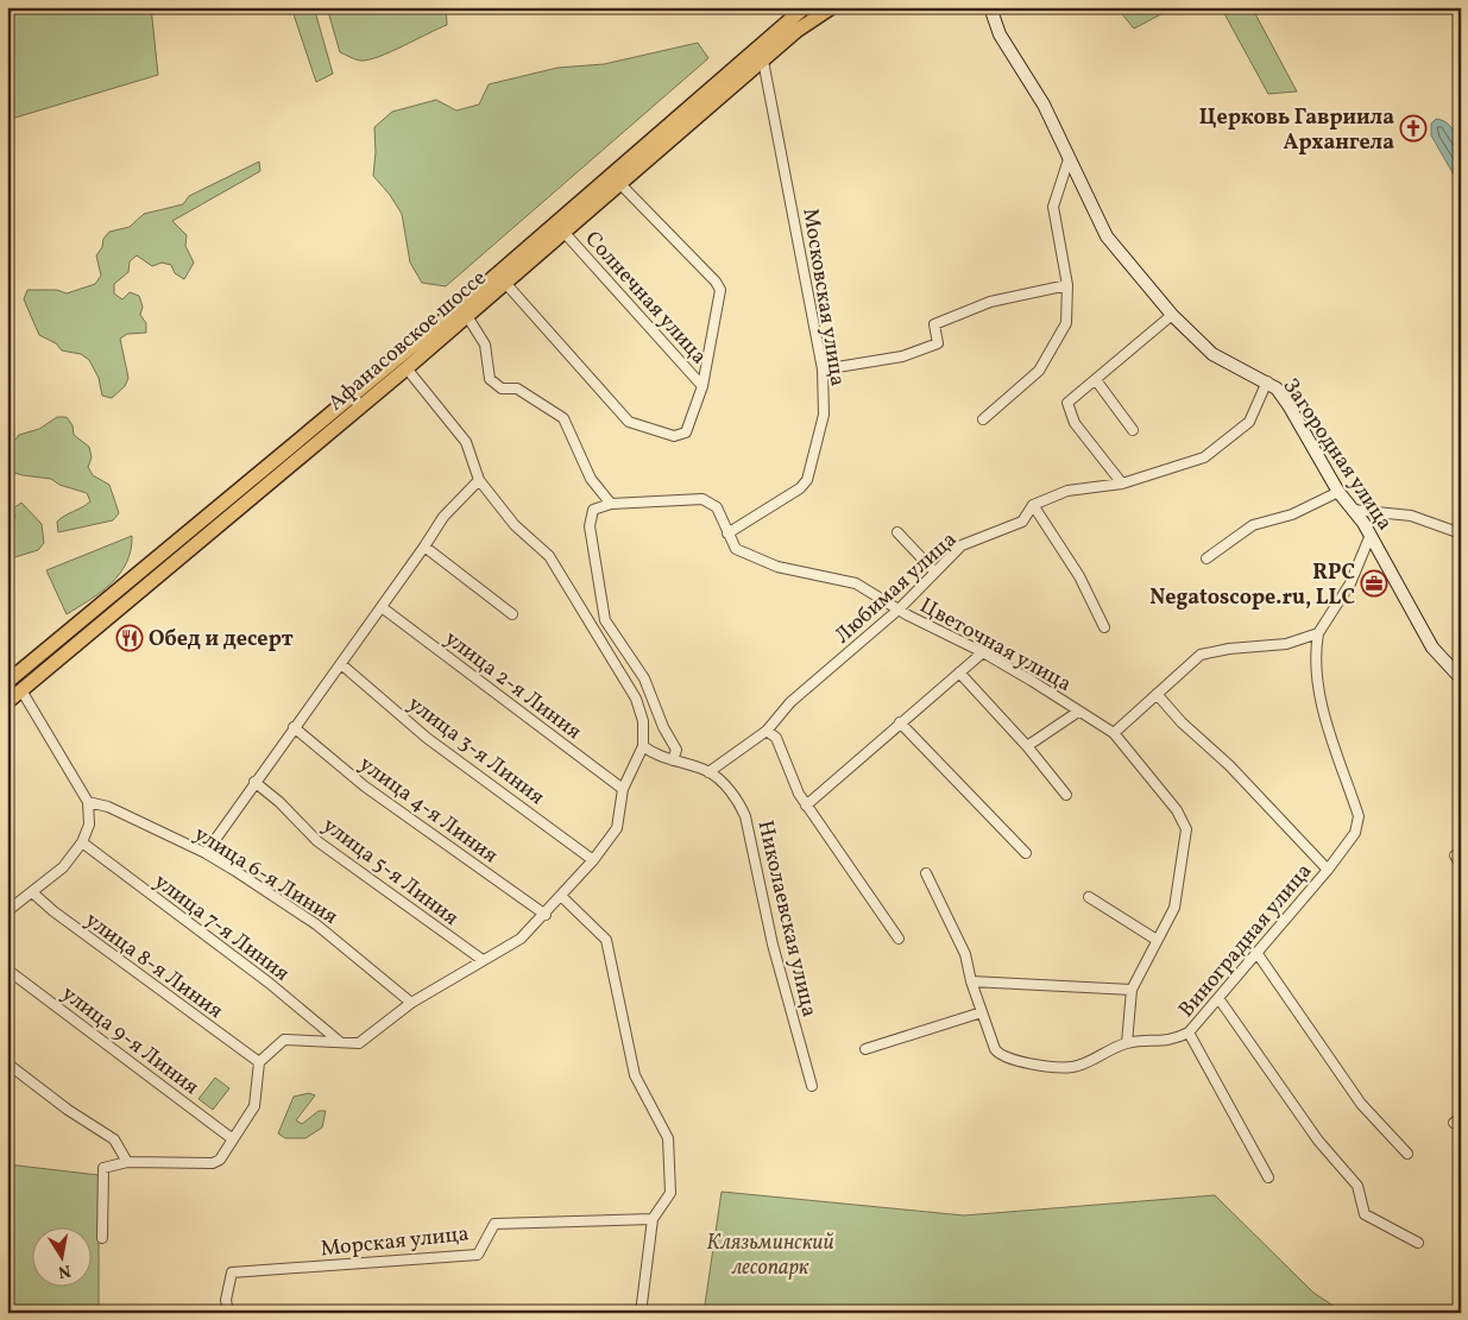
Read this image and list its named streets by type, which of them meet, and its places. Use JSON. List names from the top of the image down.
{
  "streets": {
    "main road": ["Афанасовское шоссе"],
    "street": [
      "Солнечная улица",
      "Московская улица",
      "Загородная улица",
      "Любимая улица",
      "Цветочная улица",
      "улица 2-я Линия",
      "улица 3-я Линия",
      "улица 4-я Линия",
      "улица 5-я Линия",
      "улица 6-я Линия",
      "Николаевская улица",
      "улица 7-я Линия",
      "Виноградная улица",
      "улица 8-я Линия",
      "улица 9-я Линия",
      "Морская улица"
    ]
  },
  "crossings": [
    ["Солнечная улица", "Афанасовское шоссе"],
    ["Московская улица", "Афанасовское шоссе"],
    ["Московская улица", "Цветочная улица"],
    ["Загородная улица", "Любимая улица"],
    ["Любимая улица", "Цветочная улица"],
    ["Любимая улица", "Николаевская улица"]
  ],
  "parks": ["Клязьминский лесопарк"],
  "places": {
    "church": ["Церковь Гавриила Архангела"],
    "office": ["RPC Negatoscope.ru, LLC"],
    "restaurant": ["Обед и десерт"]
  },
  "north": "bottom"
}
